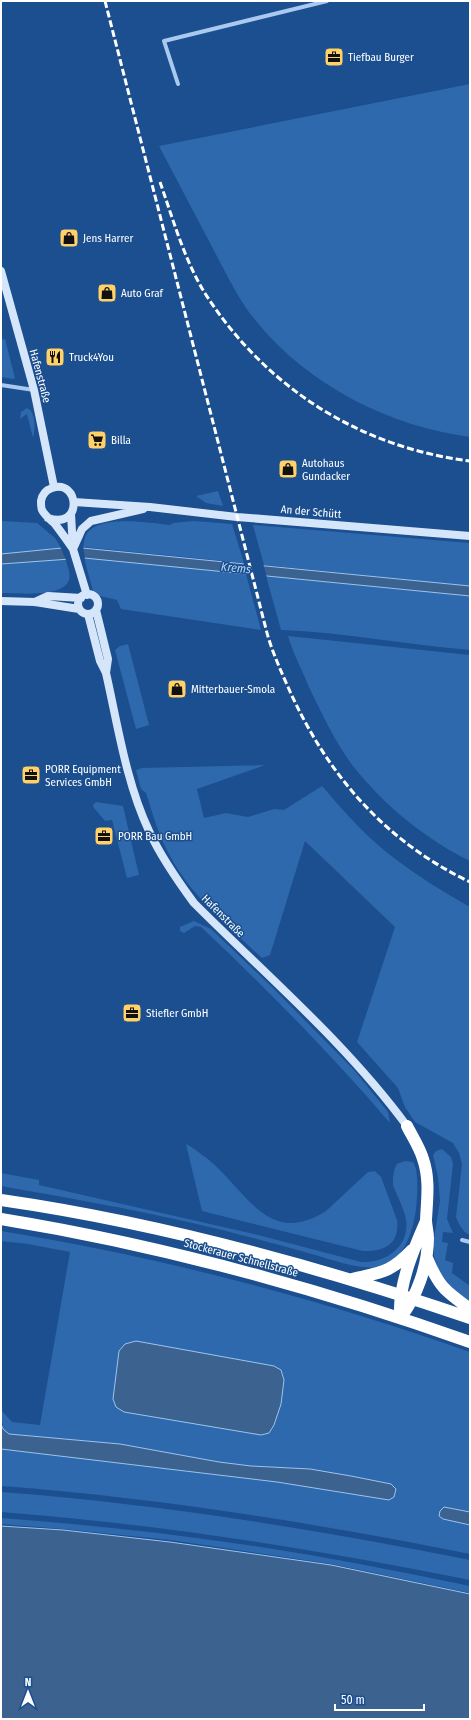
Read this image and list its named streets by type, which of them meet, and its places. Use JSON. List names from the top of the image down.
{
  "streets": {
    "highway": ["Stockerauer Schnellstraße"],
    "street": ["Hafenstraße", "An der Schütt"]
  },
  "crossings": [
    ["Hafenstraße", "An der Schütt"]
  ],
  "water": ["Krems"],
  "places": {
    "office": [
      "Tiefbau Burger",
      "PORR Equipment Services GmbH",
      "PORR Bau GmbH",
      "Stiefler GmbH"
    ],
    "shop": [
      "Jens Harrer",
      "Auto Graf",
      "Autohaus Gundacker",
      "Mitterbauer-Smola"
    ],
    "restaurant": ["Truck4You"],
    "supermarket": ["Billa"]
  },
  "scale_bar": "50 m",
  "north": "top"
}
